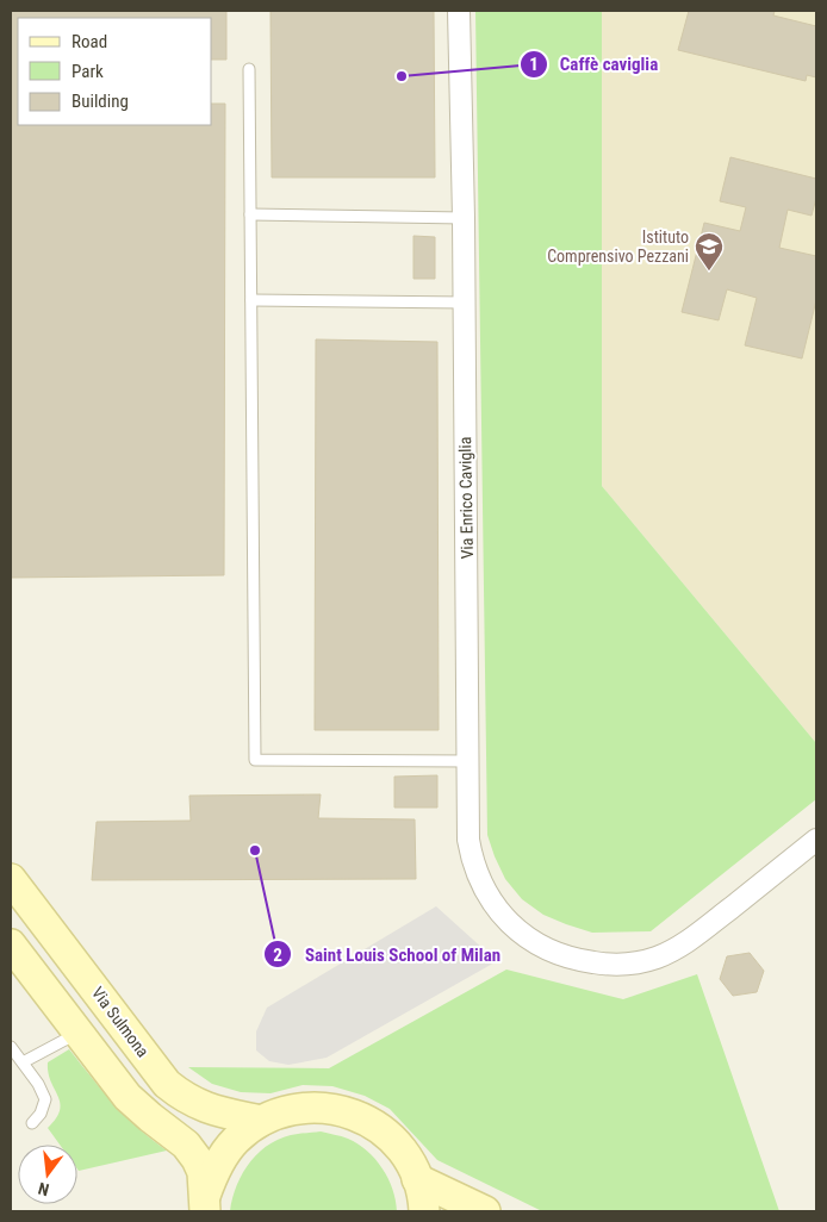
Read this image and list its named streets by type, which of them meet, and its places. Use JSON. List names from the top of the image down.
{
  "streets": {
    "street": ["Via Enrico Caviglia", "Via Sulmona"]
  },
  "places": {
    "other": ["Caffè caviglia", "Saint Louis School of Milan"],
    "school or university": ["Istituto Comprensivo Pezzani"]
  },
  "legend": ["Road", "Park", "Building"],
  "north": "bottom"
}
